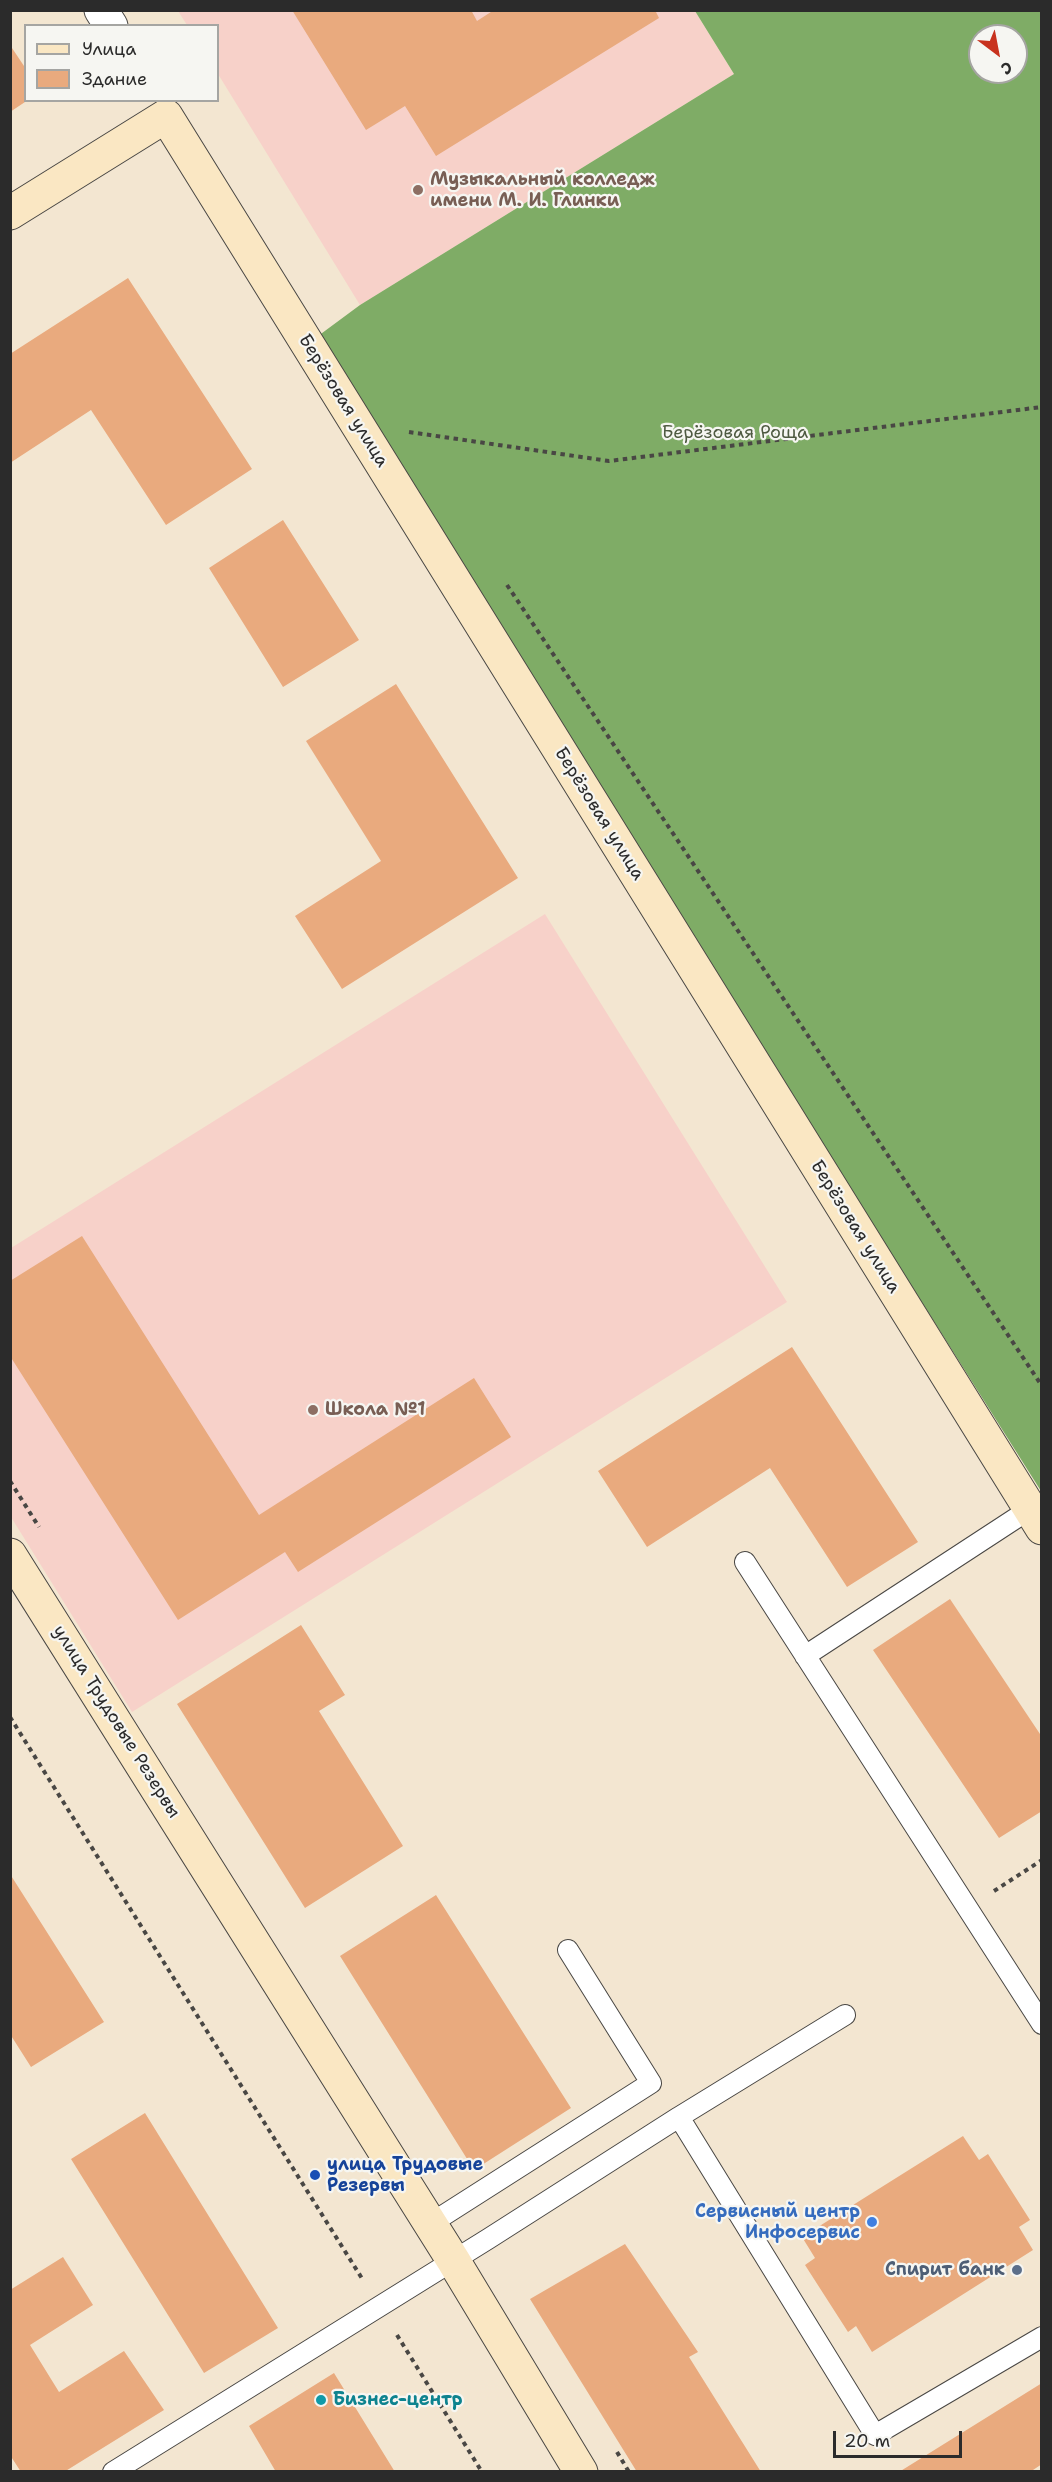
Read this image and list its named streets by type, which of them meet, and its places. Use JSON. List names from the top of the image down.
{
  "streets": {
    "street": ["Берёзовая улица", "улица Трудовые Резервы"]
  },
  "parks": ["Берёзовая Роща"],
  "places": [
    "Музыкальный колледж имени М. И. Глинки",
    "Школа №1",
    "улица Трудовые Резервы",
    "Сервисный центр Инфосервис",
    "Спирит банк",
    "Бизнес-центр"
  ],
  "legend": ["Улица", "Здание"],
  "scale_bar": "20 m",
  "north": "bottom right"
}
